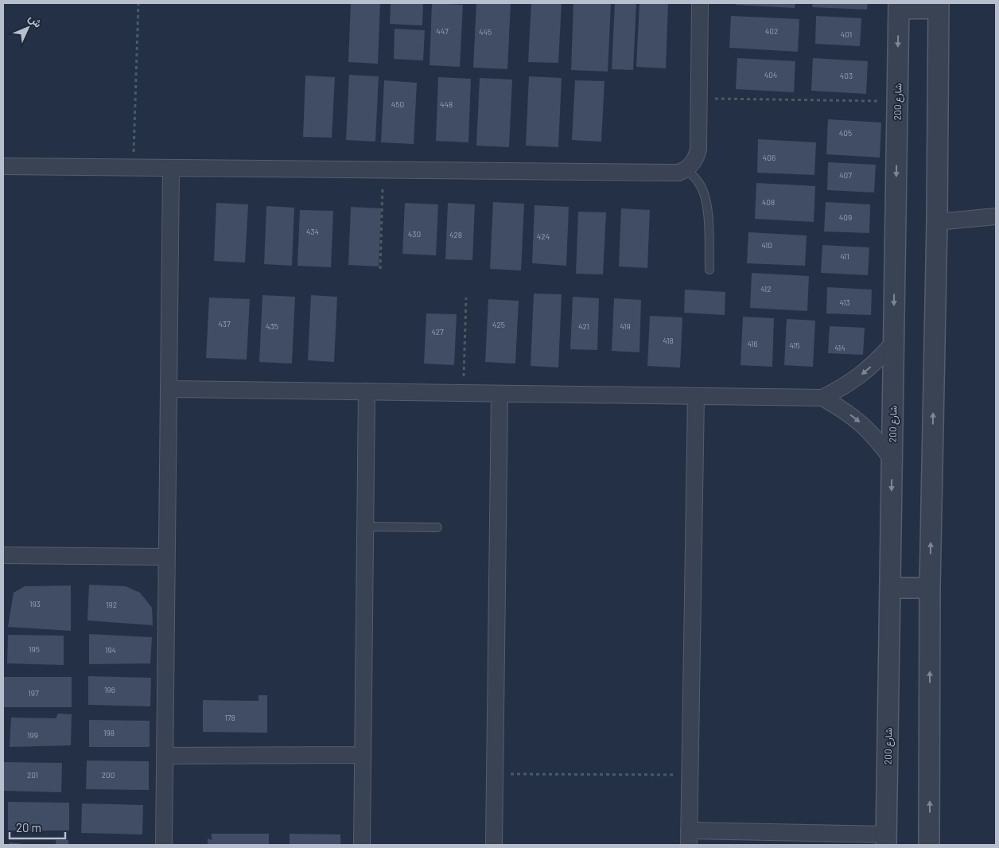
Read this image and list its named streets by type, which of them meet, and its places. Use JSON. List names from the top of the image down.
{
  "streets": {
    "street": ["شارع 200"]
  },
  "house_numbers": [
    "447",
    "402",
    "445",
    "401",
    "404",
    "403",
    "450",
    "448",
    "405",
    "406",
    "407",
    "408",
    "409",
    "434",
    "430",
    "428",
    "424",
    "410",
    "411",
    "412",
    "413",
    "437",
    "425",
    "435",
    "421",
    "419",
    "427",
    "418",
    "416",
    "415",
    "414",
    "193",
    "192",
    "195",
    "194",
    "196",
    "197",
    "178",
    "198",
    "199",
    "201",
    "200"
  ],
  "scale_bar": "20 m",
  "north": "top right"
}
